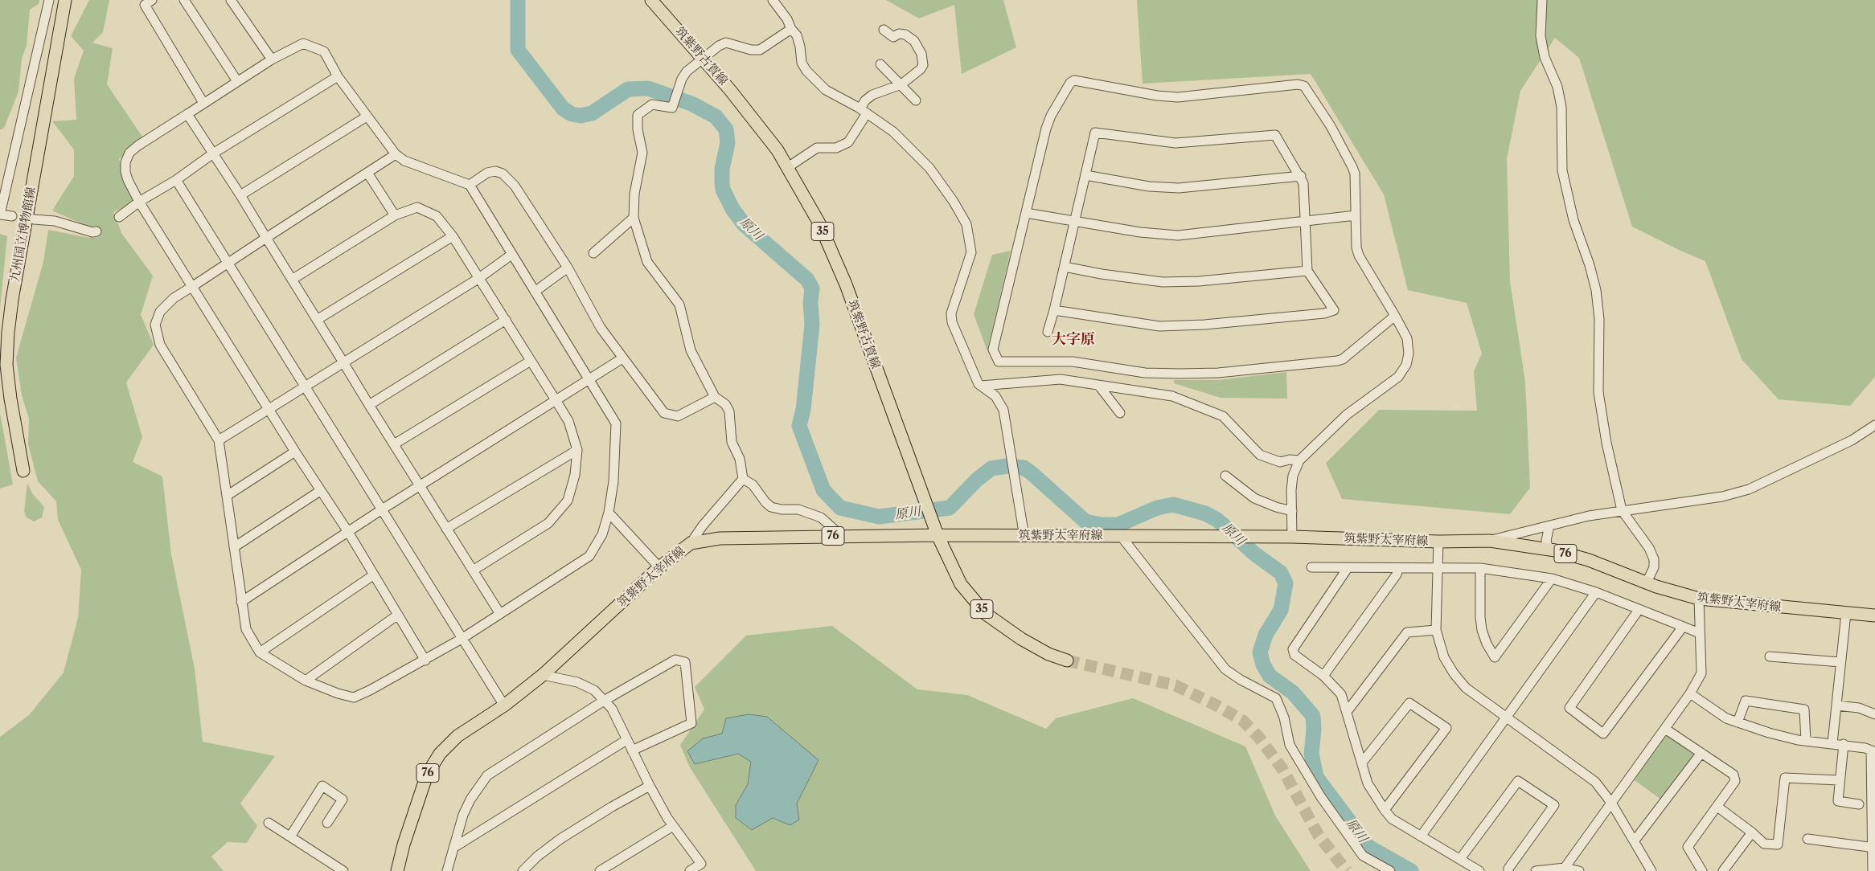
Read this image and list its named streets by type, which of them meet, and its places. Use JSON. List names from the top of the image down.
{
  "streets": {
    "main road": [
      "筑紫野古賀線",
      "35",
      "九州国立博物館線",
      "76",
      "筑紫野太宰府線"
    ]
  },
  "crossings": [
    ["筑紫野古賀線", "筑紫野太宰府線"]
  ],
  "districts": ["大字原"],
  "water": ["原川"]
}
